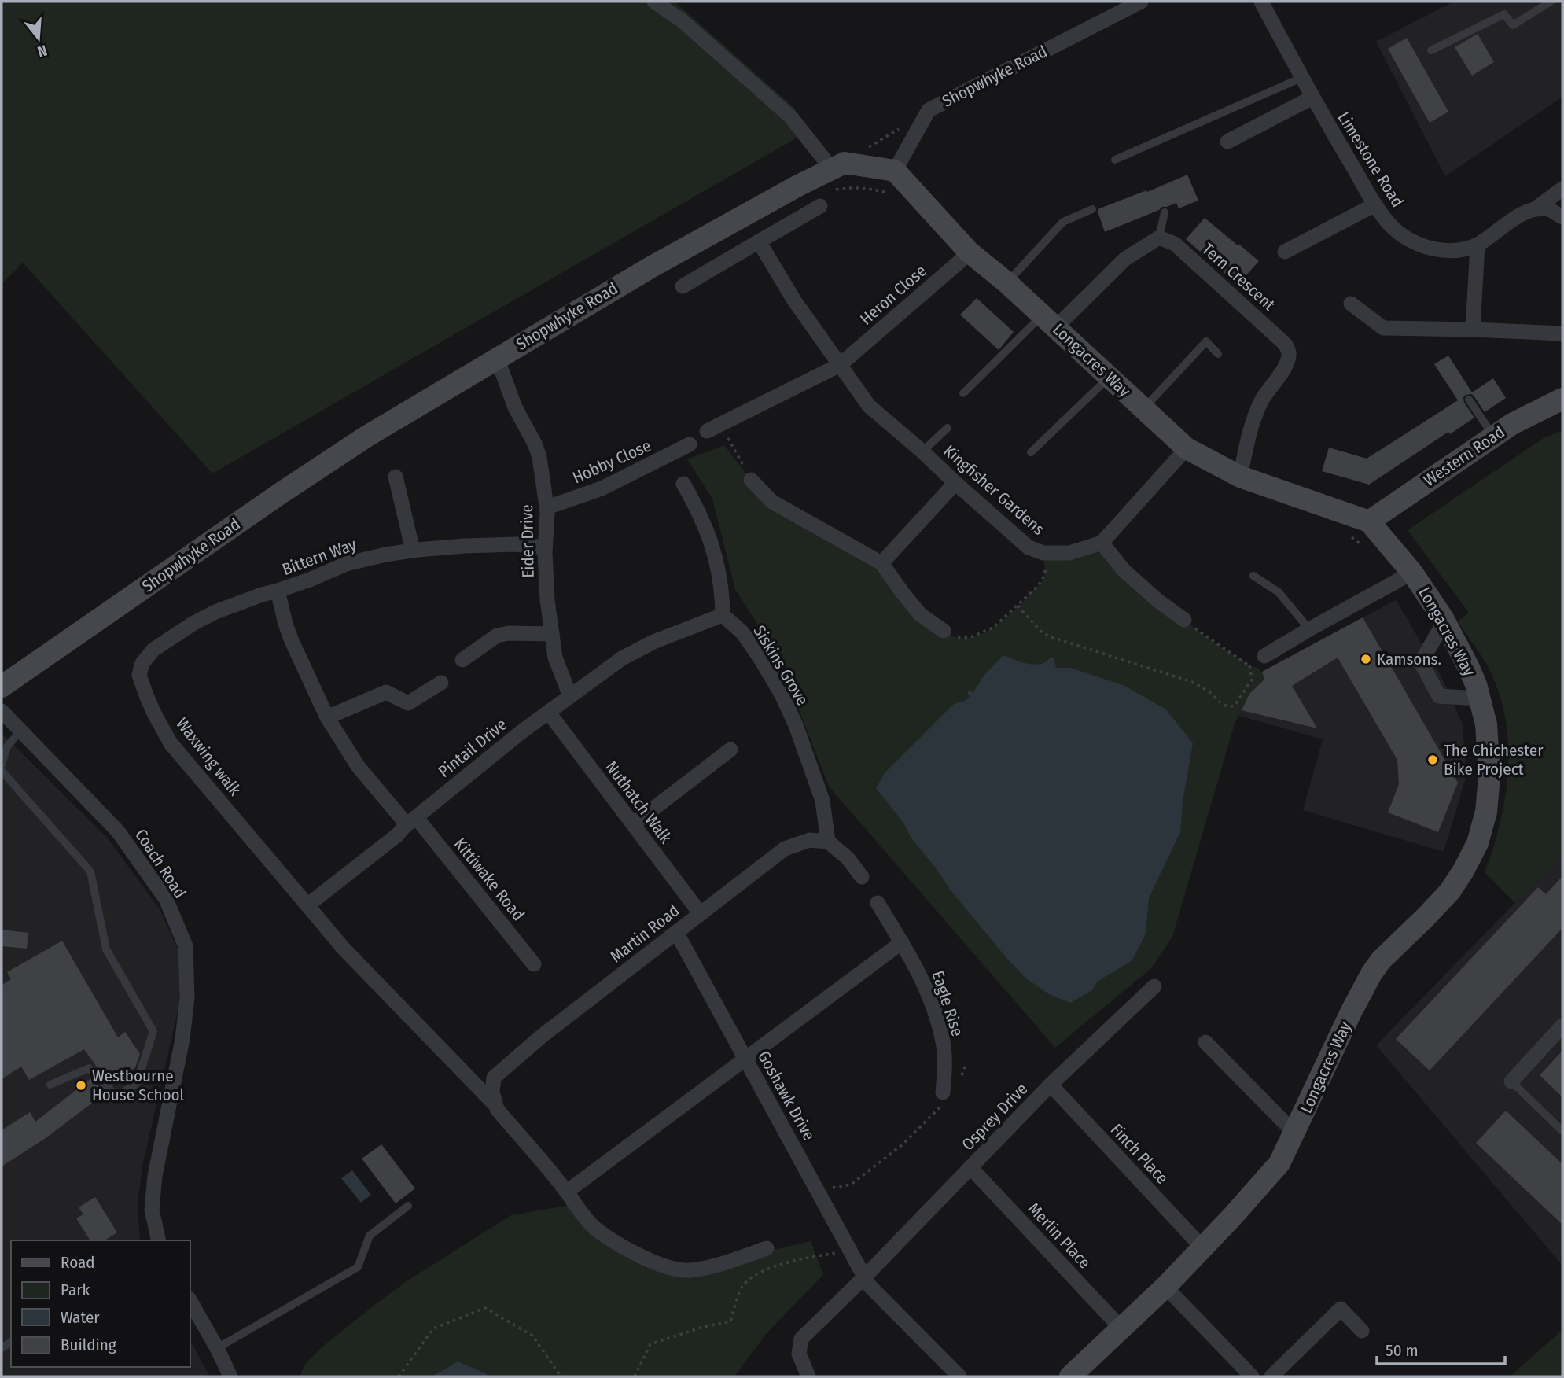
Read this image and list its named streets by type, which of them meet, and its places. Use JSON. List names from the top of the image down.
{
  "streets": {
    "main road": ["Shopwhyke Road", "Longacres Way", "Western Road"],
    "street": [
      "Limestone Road",
      "Tern Crescent",
      "Heron Close",
      "Hobby Close",
      "Kingfisher Gardens",
      "Eider Drive",
      "Bittern Way",
      "Siskins Grove",
      "Pintail Drive",
      "Waxwing walk",
      "Nuthatch Walk",
      "Coach Road",
      "Kittiwake Road",
      "Martin Road",
      "Eagle Rise",
      "Goshawk Drive",
      "Osprey Drive",
      "Finch Place",
      "Merlin Place"
    ]
  },
  "crossings": [
    ["Shopwhyke Road", "Longacres Way"],
    ["Shopwhyke Road", "Eider Drive"],
    ["Tern Crescent", "Longacres Way"],
    ["Heron Close", "Longacres Way"],
    ["Heron Close", "Kingfisher Gardens"],
    ["Longacres Way", "Western Road"],
    ["Longacres Way", "Finch Place"],
    ["Longacres Way", "Merlin Place"],
    ["Hobby Close", "Eider Drive"],
    ["Eider Drive", "Bittern Way"],
    ["Eider Drive", "Pintail Drive"],
    ["Bittern Way", "Pintail Drive"],
    ["Bittern Way", "Waxwing walk"],
    ["Siskins Grove", "Pintail Drive"],
    ["Siskins Grove", "Martin Road"],
    ["Pintail Drive", "Waxwing walk"],
    ["Pintail Drive", "Nuthatch Walk"],
    ["Pintail Drive", "Kittiwake Road"],
    ["Nuthatch Walk", "Martin Road"],
    ["Martin Road", "Goshawk Drive"],
    ["Goshawk Drive", "Osprey Drive"],
    ["Osprey Drive", "Finch Place"],
    ["Osprey Drive", "Merlin Place"]
  ],
  "places": ["Kamsons.", "The Chichester Bike Project", "Westbourne House School"],
  "legend": [
    "Road",
    "Park",
    "Water",
    "Building"
  ],
  "scale_bar": "50 m",
  "north": "bottom"
}
